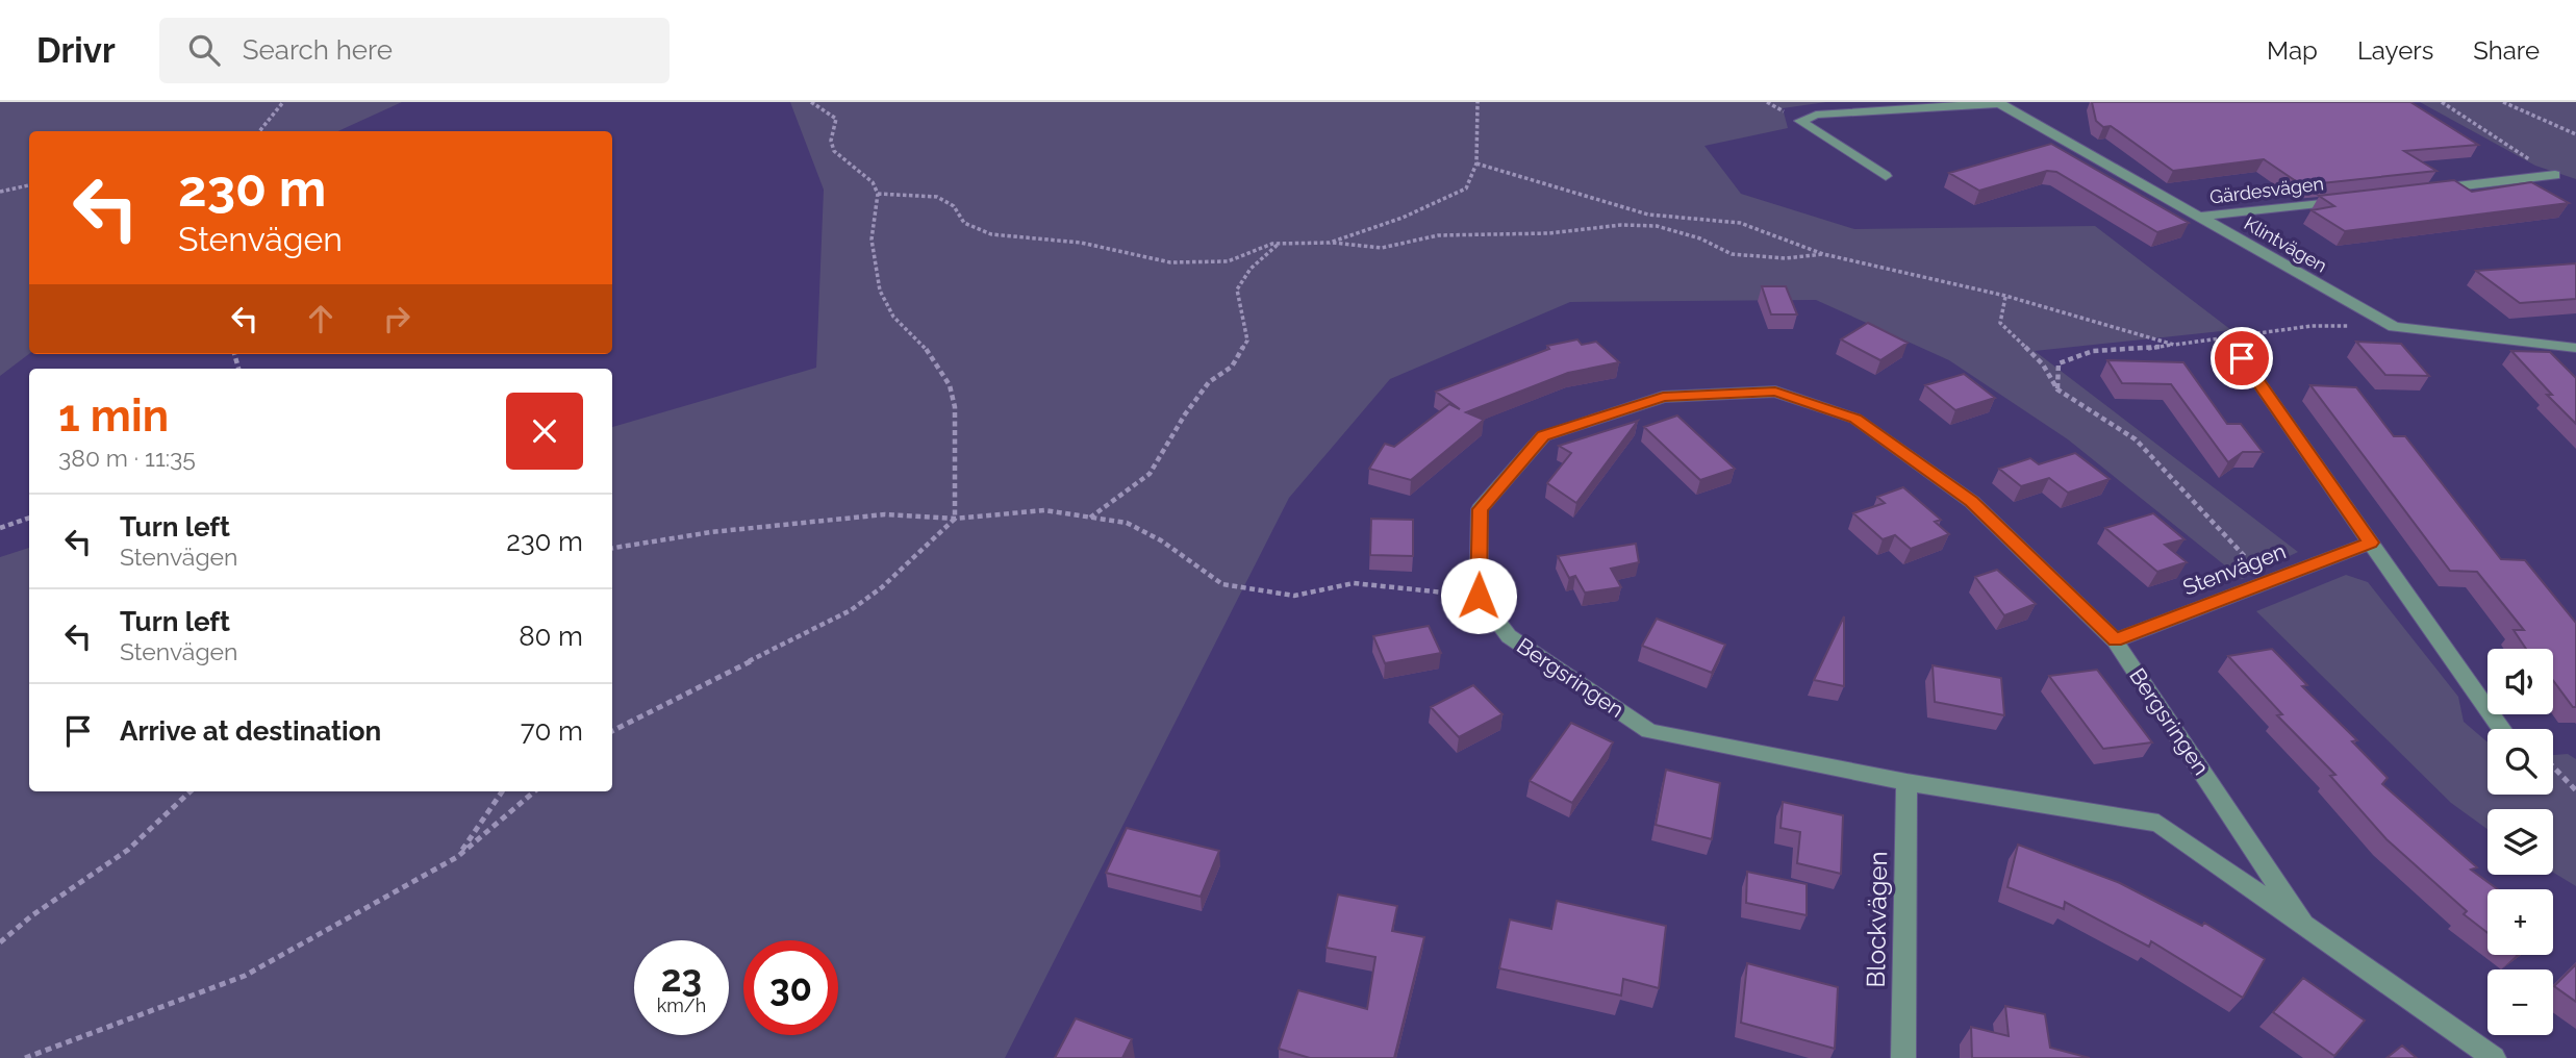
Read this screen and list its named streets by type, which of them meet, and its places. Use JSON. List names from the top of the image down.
{
  "streets": {
    "street": [
      "Gärdesvägen",
      "Klintvägen",
      "Stenvägen",
      "Bergsringen",
      "Blockvägen"
    ]
  },
  "crossings": [
    ["Gärdesvägen", "Klintvägen"],
    ["Stenvägen", "Bergsringen"],
    ["Bergsringen", "Blockvägen"]
  ],
  "page": {
    "header": "Drivr",
    "search": "Search here",
    "nav": ["Map", "Layers", "Share"],
    "turn": ["230 m", "Stenvägen"],
    "heading": ["1 min", "380 m · 11:35"],
    "list": [
      {
        "name": "Turn left",
        "note": "Stenvägen",
        "value": "230 m"
      },
      {
        "name": "Turn left",
        "note": "Stenvägen",
        "value": "80 m"
      },
      {
        "name": "Arrive at destination",
        "value": "70 m"
      }
    ],
    "map_buttons": ["+", "−"],
    "speed": "23 km/h",
    "limit": "30"
  }
}
